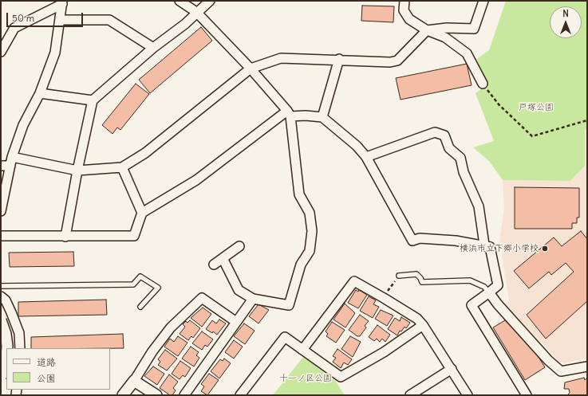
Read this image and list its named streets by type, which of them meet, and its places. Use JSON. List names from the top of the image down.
{
  "parks": ["戸塚公園", "十一ノ区公園"],
  "places": ["横浜市立下郷小学校"],
  "legend": ["道路", "公園"],
  "scale_bar": "50 m",
  "north": "top"
}
